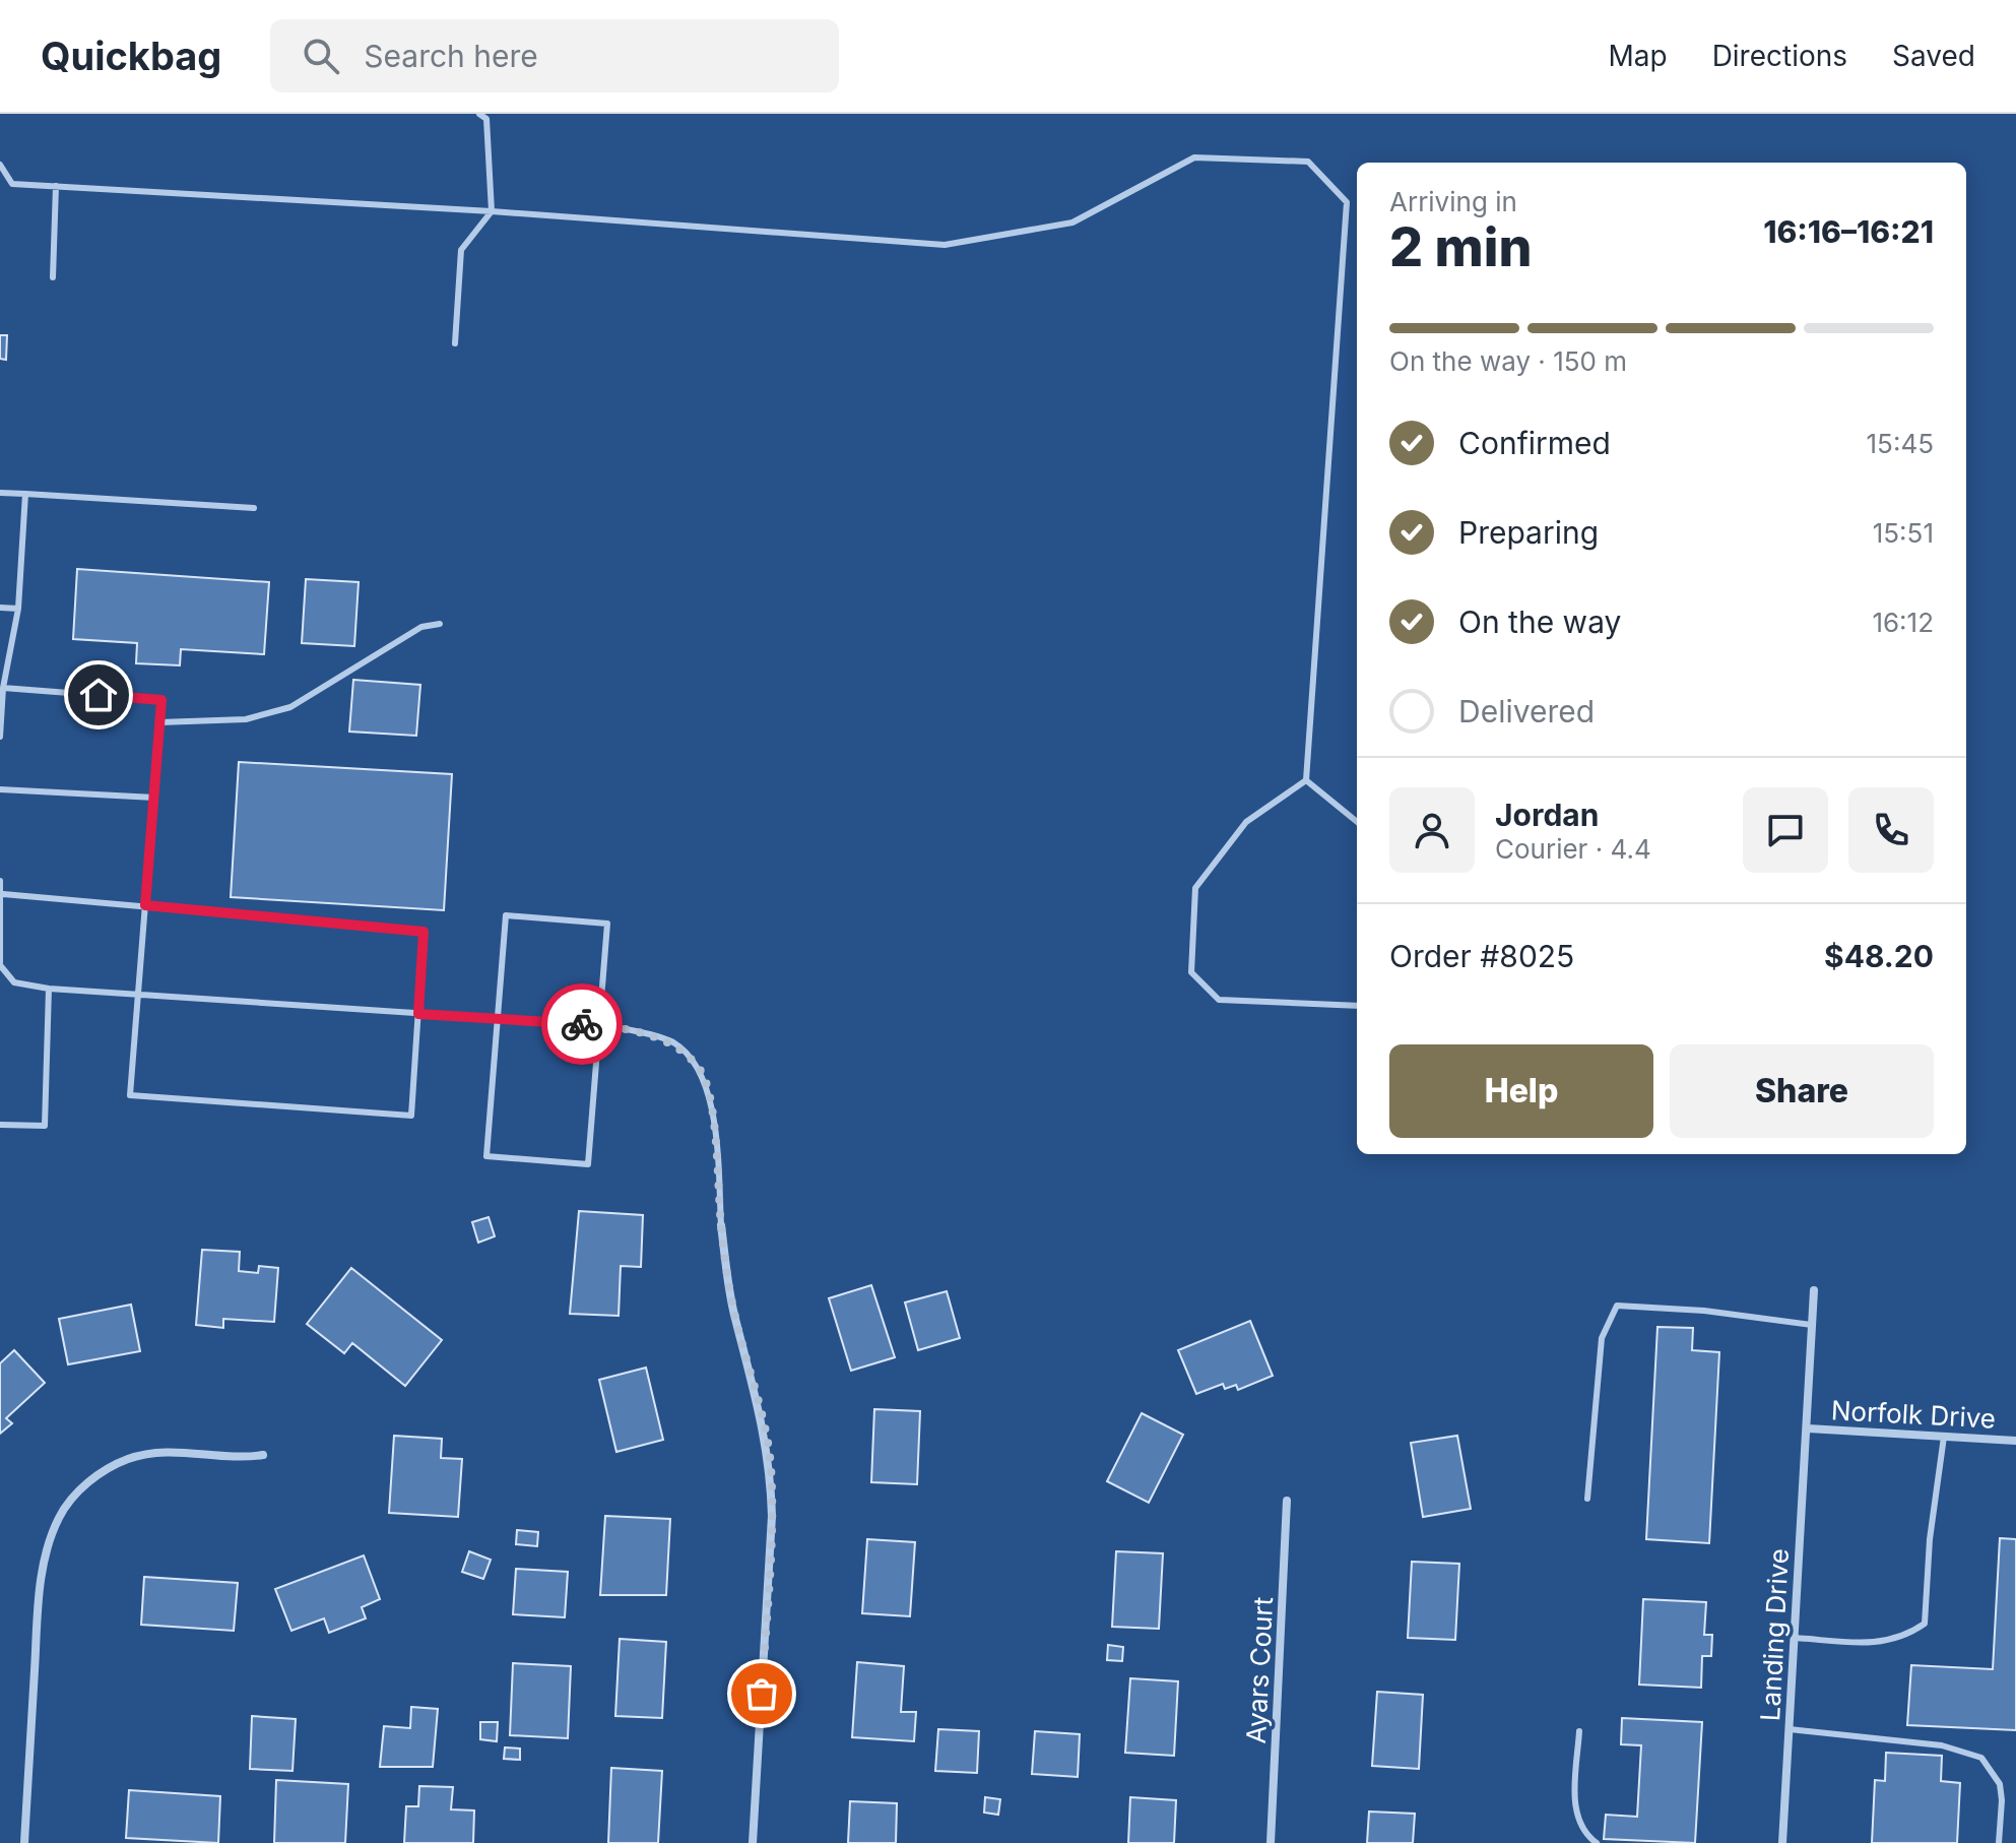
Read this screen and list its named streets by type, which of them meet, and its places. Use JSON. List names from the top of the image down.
{
  "streets": {
    "street": ["Norfolk Drive", "Landing Drive", "Ayars Court"]
  },
  "crossings": [
    ["Norfolk Drive", "Landing Drive"]
  ],
  "page": {
    "header": "Quickbag",
    "search": "Search here",
    "nav": ["Map", "Directions", "Saved"],
    "heading": ["2 min", "Arriving in", "16:16–16:21"],
    "panel": [
      "Jordan",
      "Courier · 4.4",
      "Order #8025",
      "$48.20"
    ],
    "bar": "On the way · 150 m",
    "list": [
      ["Confirmed", "15:45"],
      ["Preparing", "15:51"],
      ["On the way", "16:12"],
      "Delivered"
    ],
    "buttons": ["Help", "Share"]
  }
}
